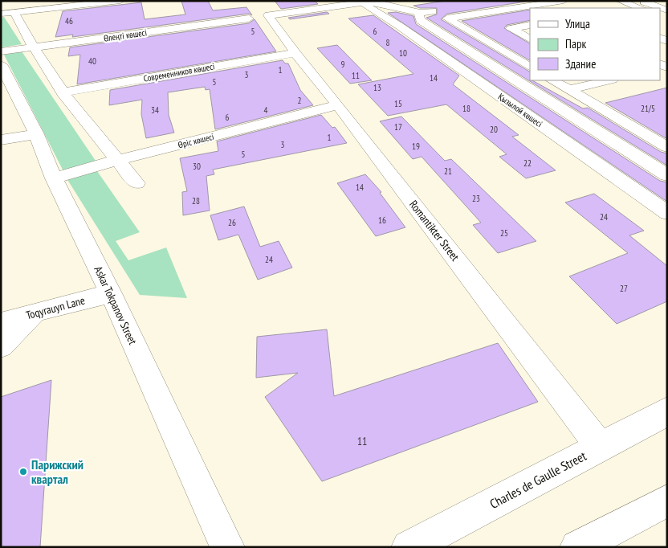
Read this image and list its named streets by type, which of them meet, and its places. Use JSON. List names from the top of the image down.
{
  "streets": {
    "street": [
      "Өлеңті көшесі",
      "Современников көшесі",
      "Қызылой көшесі",
      "Өріс көшесі",
      "Romantikter Street",
      "Askar Tokpanov Street",
      "Toqyrauyn Lane",
      "Charles de Gaulle Street"
    ]
  },
  "crossings": [
    ["Современников көшесі", "Romantikter Street"],
    ["Қызылой көшесі", "Romantikter Street"],
    ["Өріс көшесі", "Romantikter Street"],
    ["Өріс көшесі", "Askar Tokpanov Street"],
    ["Romantikter Street", "Charles de Gaulle Street"],
    ["Askar Tokpanov Street", "Toqyrauyn Lane"]
  ],
  "places": ["Парижский квартал"],
  "house_numbers": [
    "46",
    "5",
    "6",
    "8",
    "10",
    "40",
    "9",
    "1",
    "3",
    "11",
    "14",
    "5",
    "13",
    "2",
    "15",
    "18",
    "21/5",
    "34",
    "4",
    "6",
    "17",
    "20",
    "1",
    "3",
    "19",
    "5",
    "22",
    "30",
    "21",
    "14",
    "23",
    "28",
    "24",
    "16",
    "26",
    "25",
    "24",
    "27",
    "11"
  ],
  "legend": ["Улица", "Парк", "Здание"]
}
